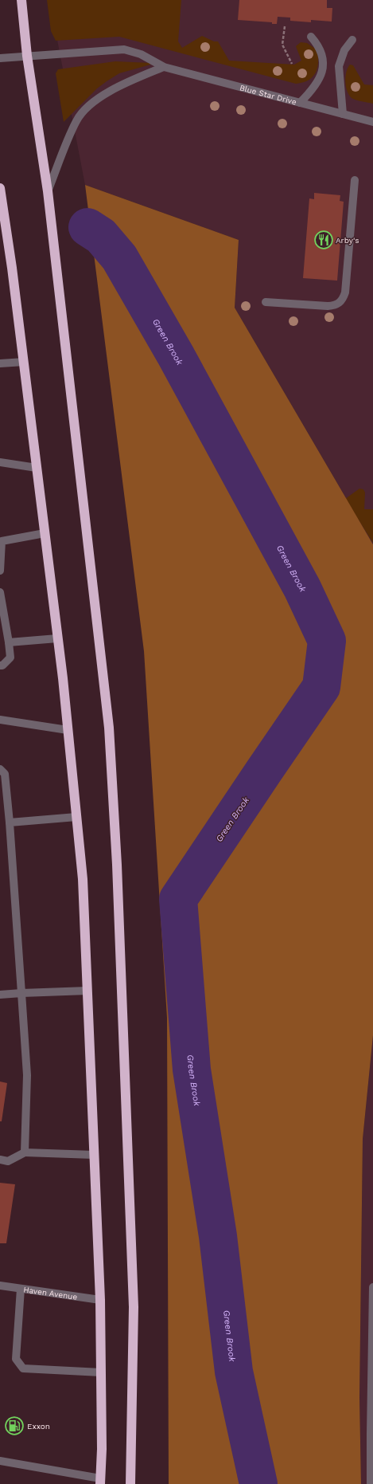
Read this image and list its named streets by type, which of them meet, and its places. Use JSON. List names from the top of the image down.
{
  "streets": {
    "street": ["Blue Star Drive", "Haven Avenue"]
  },
  "water": ["Green Brook"],
  "places": {
    "restaurant": ["Arby's"],
    "fuel station": ["Exxon"]
  }
}
